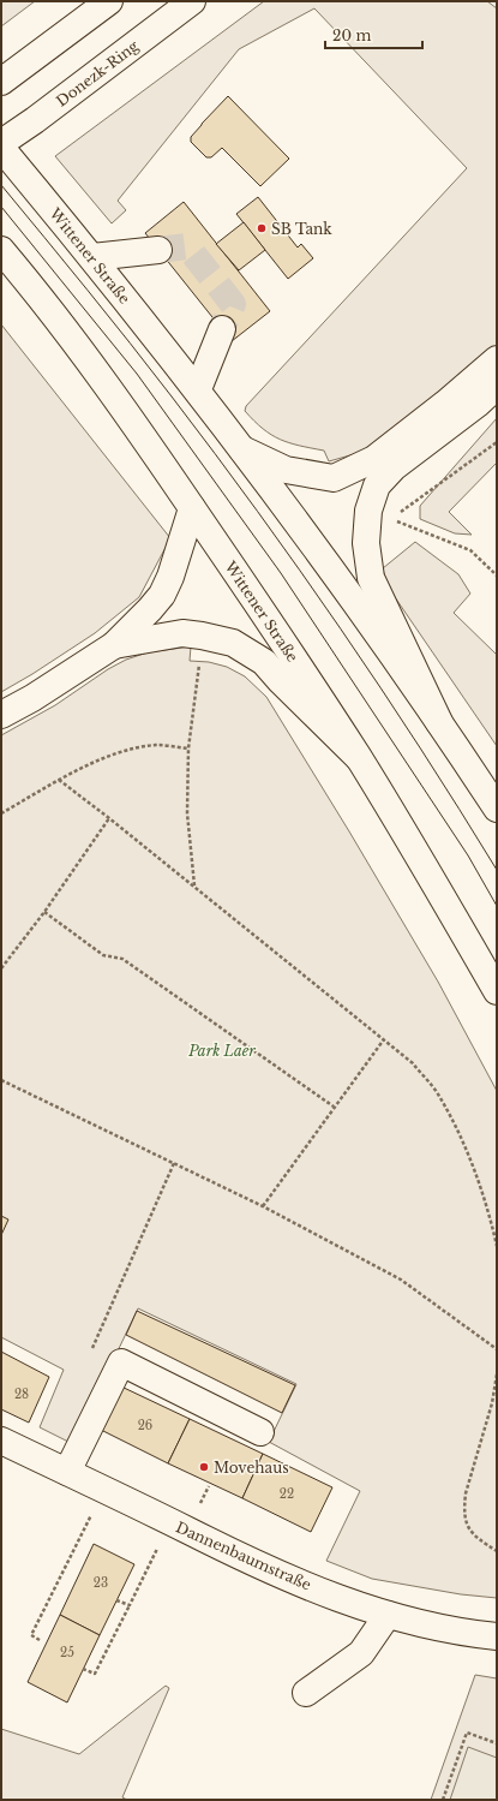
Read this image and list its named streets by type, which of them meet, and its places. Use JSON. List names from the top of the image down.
{
  "streets": {
    "main road": ["Donezk-Ring", "Wittener Straße", "Dannenbaumstraße"]
  },
  "parks": ["Park Laer"],
  "places": ["SB Tank", "Movehaus"],
  "house_numbers": [
    "28",
    "26",
    "22",
    "23",
    "25"
  ],
  "scale_bar": "20 m"
}
